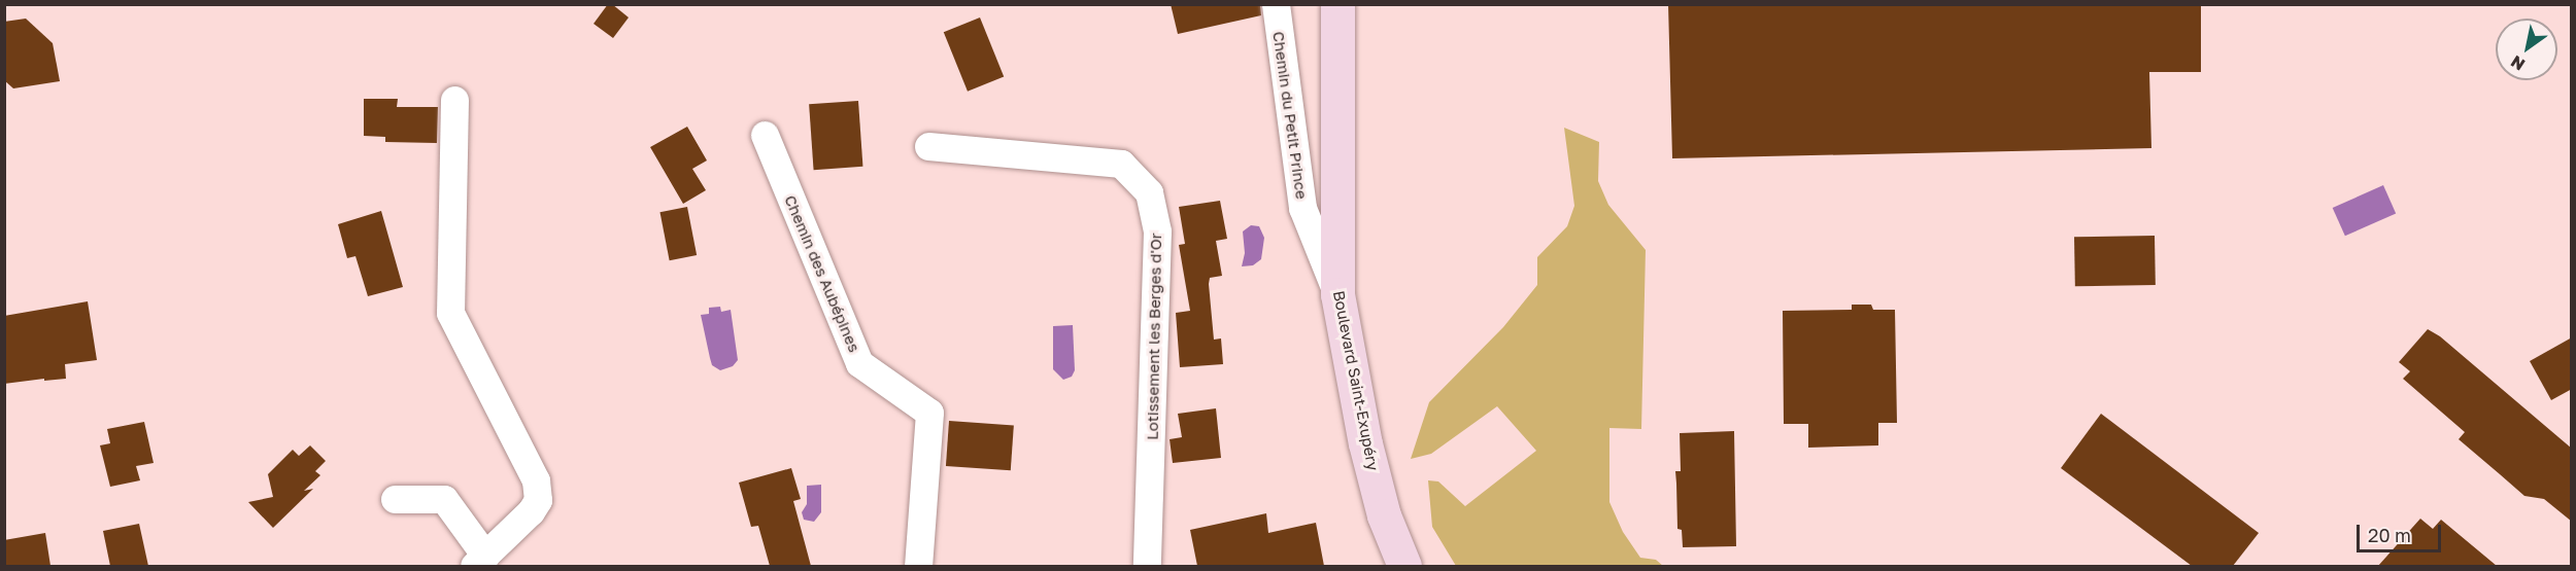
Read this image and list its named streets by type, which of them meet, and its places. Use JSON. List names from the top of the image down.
{
  "streets": {
    "main road": ["Boulevard Saint-Exupéry"],
    "street": ["Chemin du Petit Prince", "Chemin des Aubépines", "Lotissement les Berges d'Or"]
  },
  "crossings": [
    ["Chemin du Petit Prince", "Boulevard Saint-Exupéry"]
  ],
  "scale_bar": "20 m",
  "north": "bottom left"
}
